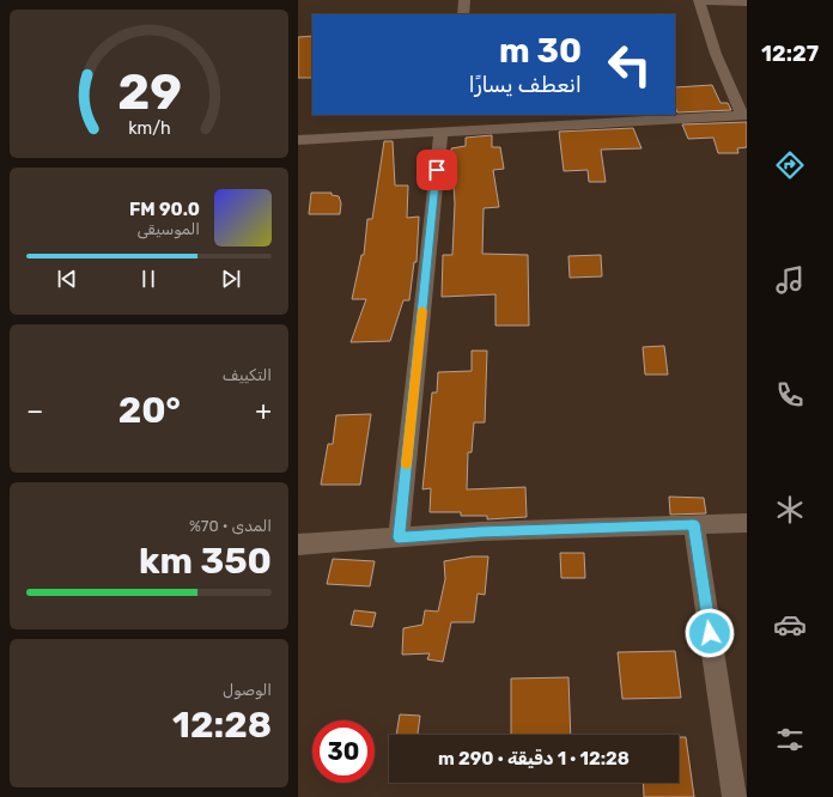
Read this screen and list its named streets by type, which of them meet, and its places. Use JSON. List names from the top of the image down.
{
  "page": {
    "tabs": "12:27",
    "turn": ["30 m", "انعطف يسارًا"],
    "song": ["90.0 FM", "الموسيقى"],
    "tile": [
      "التكييف",
      ["المدى · 70%", "350 km"],
      ["الوصول", "12:28"]
    ],
    "heat": ["−", "20°", "+"],
    "limit": "30",
    "trip": "12:28 · 1 دقيقة · 290 m",
    "gauge": ["29", "km/h"]
  }
}
